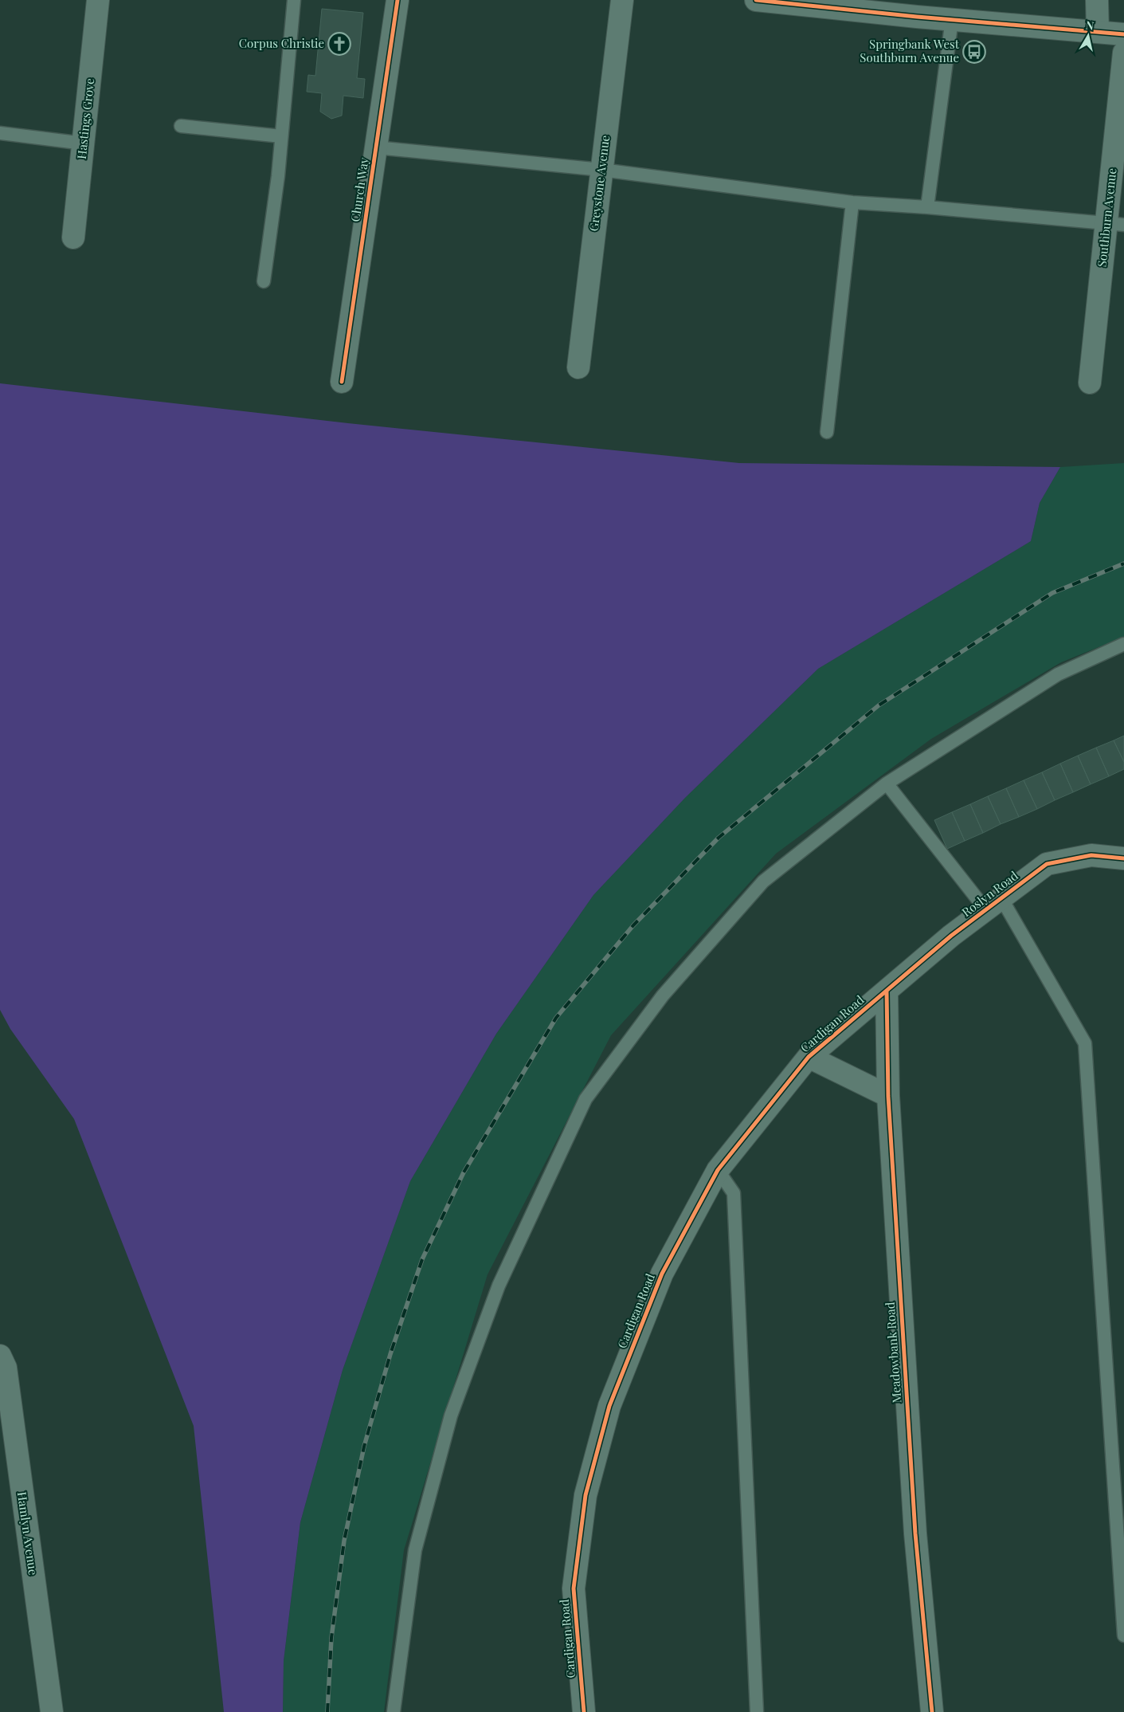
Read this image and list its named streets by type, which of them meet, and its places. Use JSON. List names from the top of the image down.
{
  "streets": {
    "street": [
      "Hastings Grove",
      "Greystone Avenue",
      "Church Way",
      "Southburn Avenue",
      "Roslyn Road",
      "Cardigan Road",
      "Meadowbank Road",
      "Hamlyn Avenue"
    ]
  },
  "crossings": [
    ["Roslyn Road", "Cardigan Road"],
    ["Roslyn Road", "Meadowbank Road"],
    ["Cardigan Road", "Meadowbank Road"]
  ],
  "places": {
    "church": ["Corpus Christie"],
    "bus stop": ["Springbank West Southburn Avenue"]
  },
  "north": "top"
}
